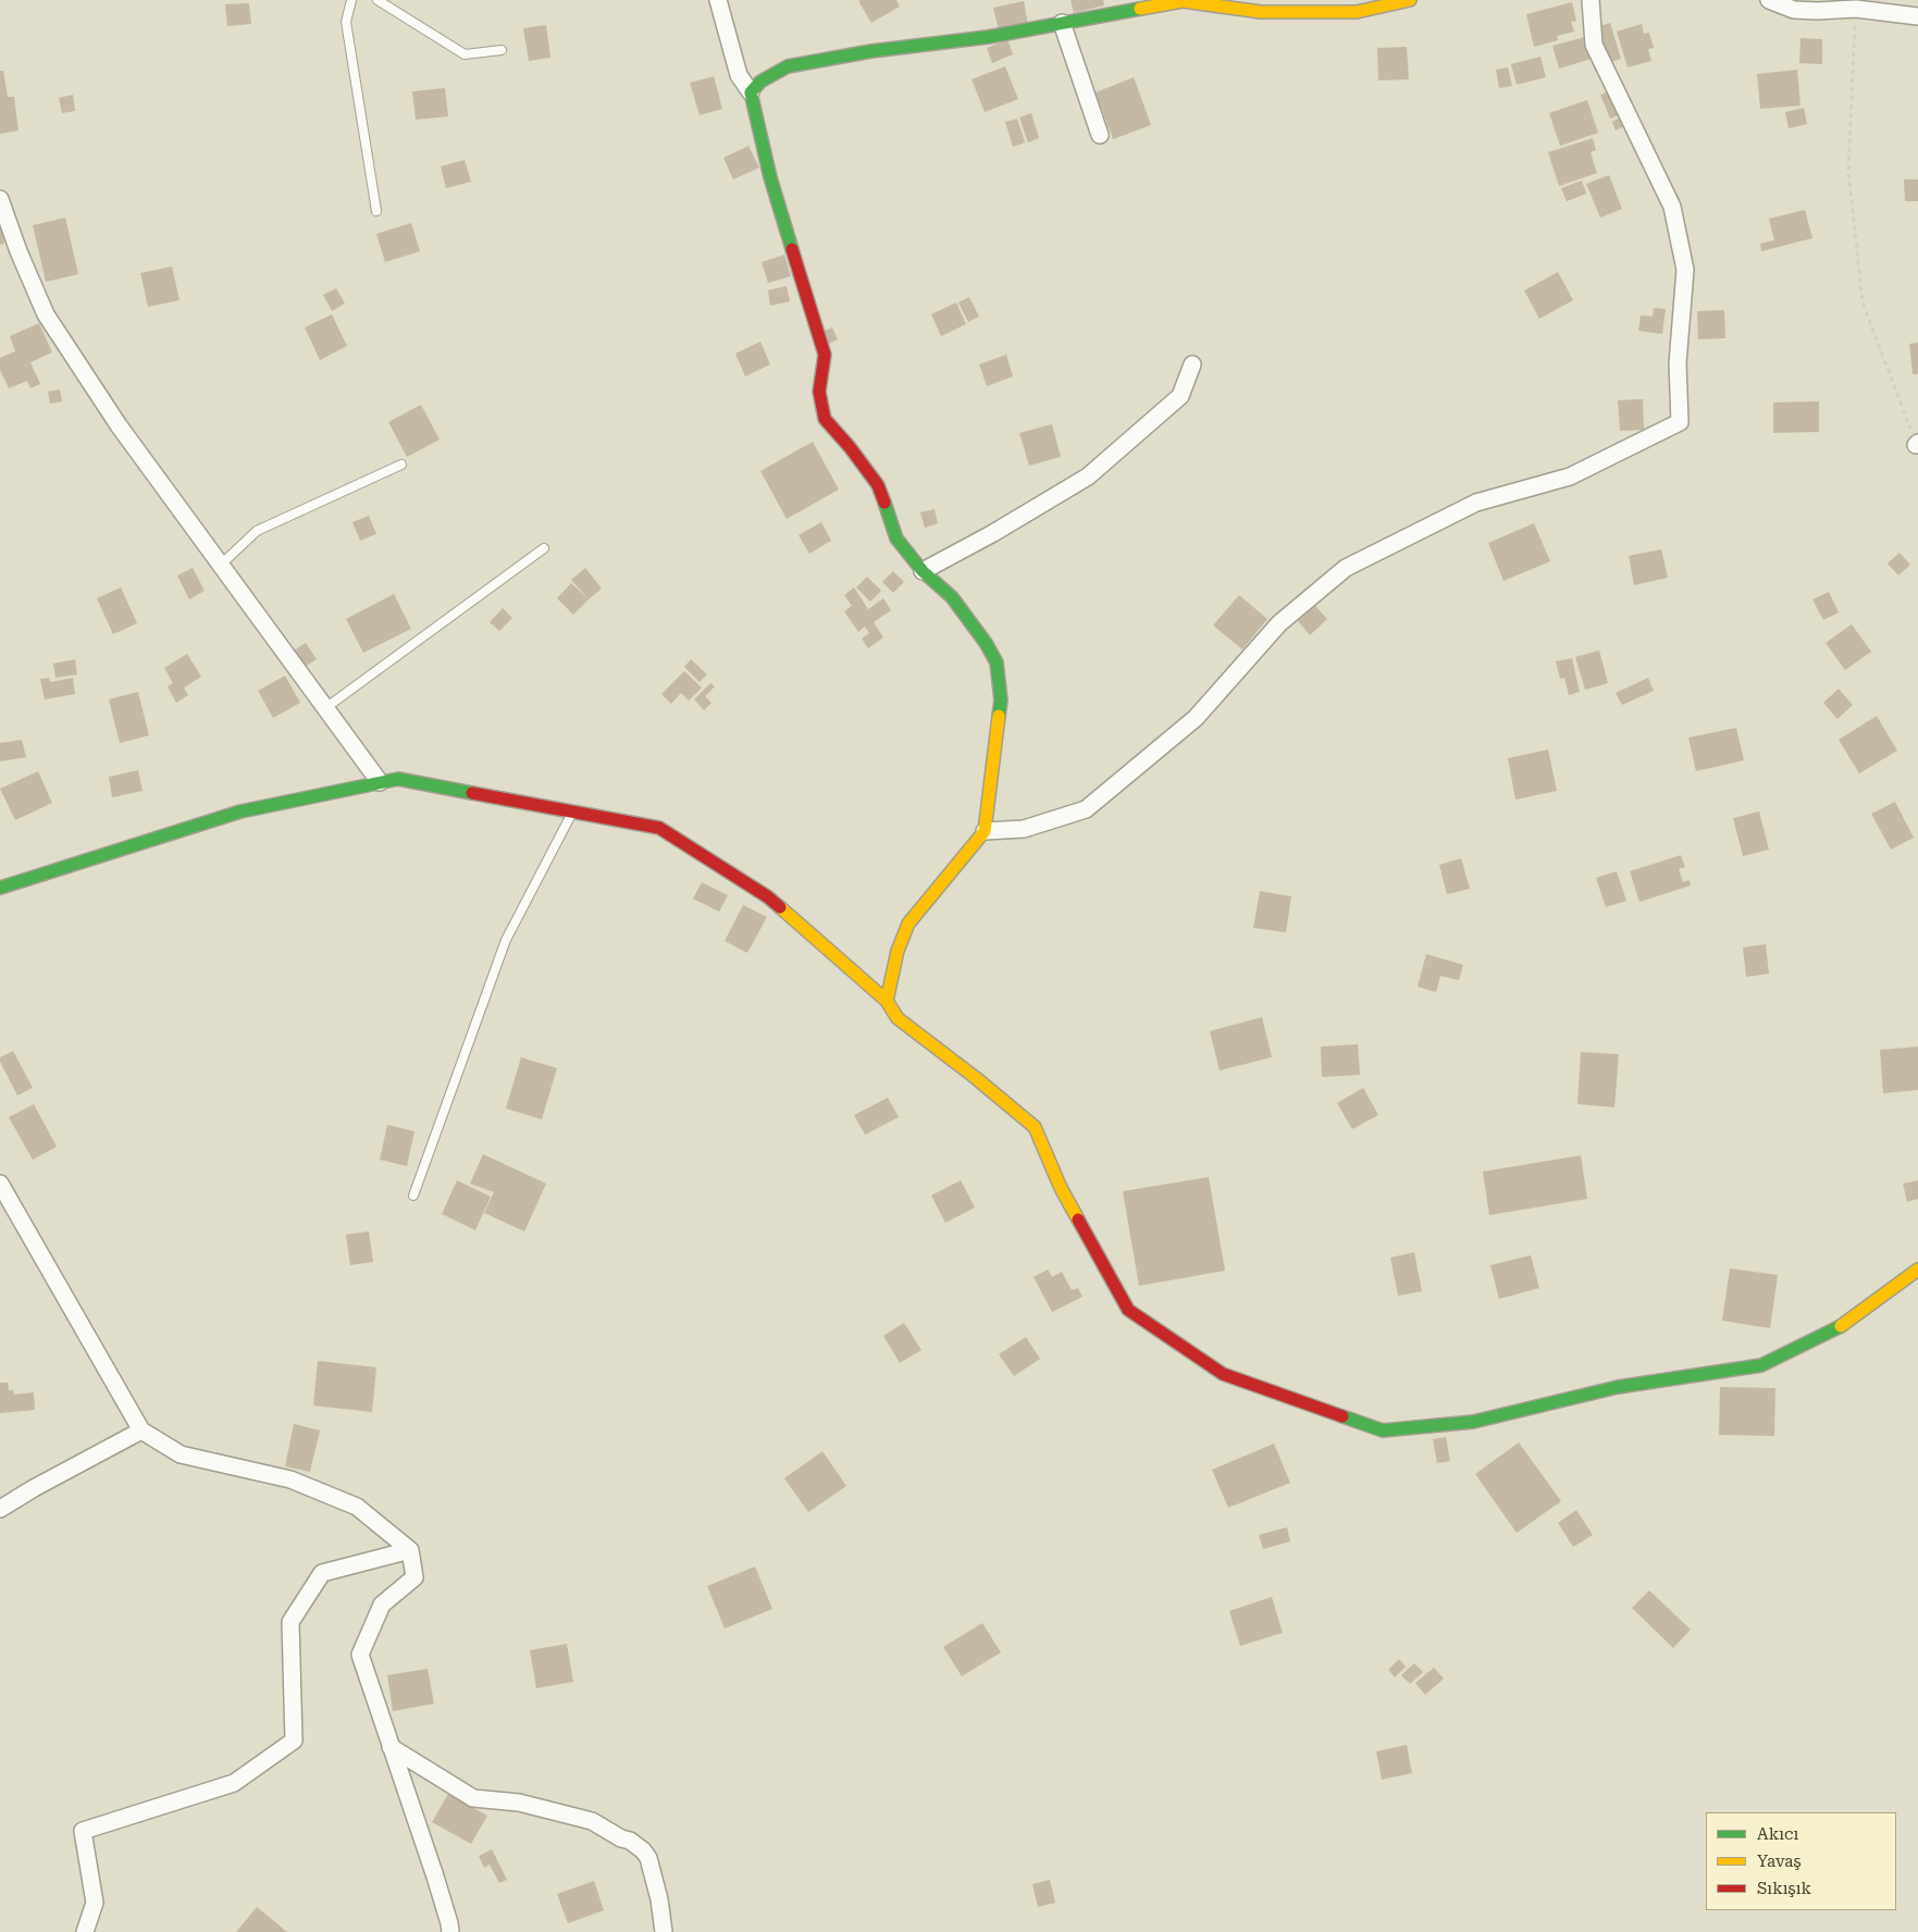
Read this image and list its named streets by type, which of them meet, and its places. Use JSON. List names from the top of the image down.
{
  "legend": ["Akıcı", "Yavaş", "Sıkışık"]
}
